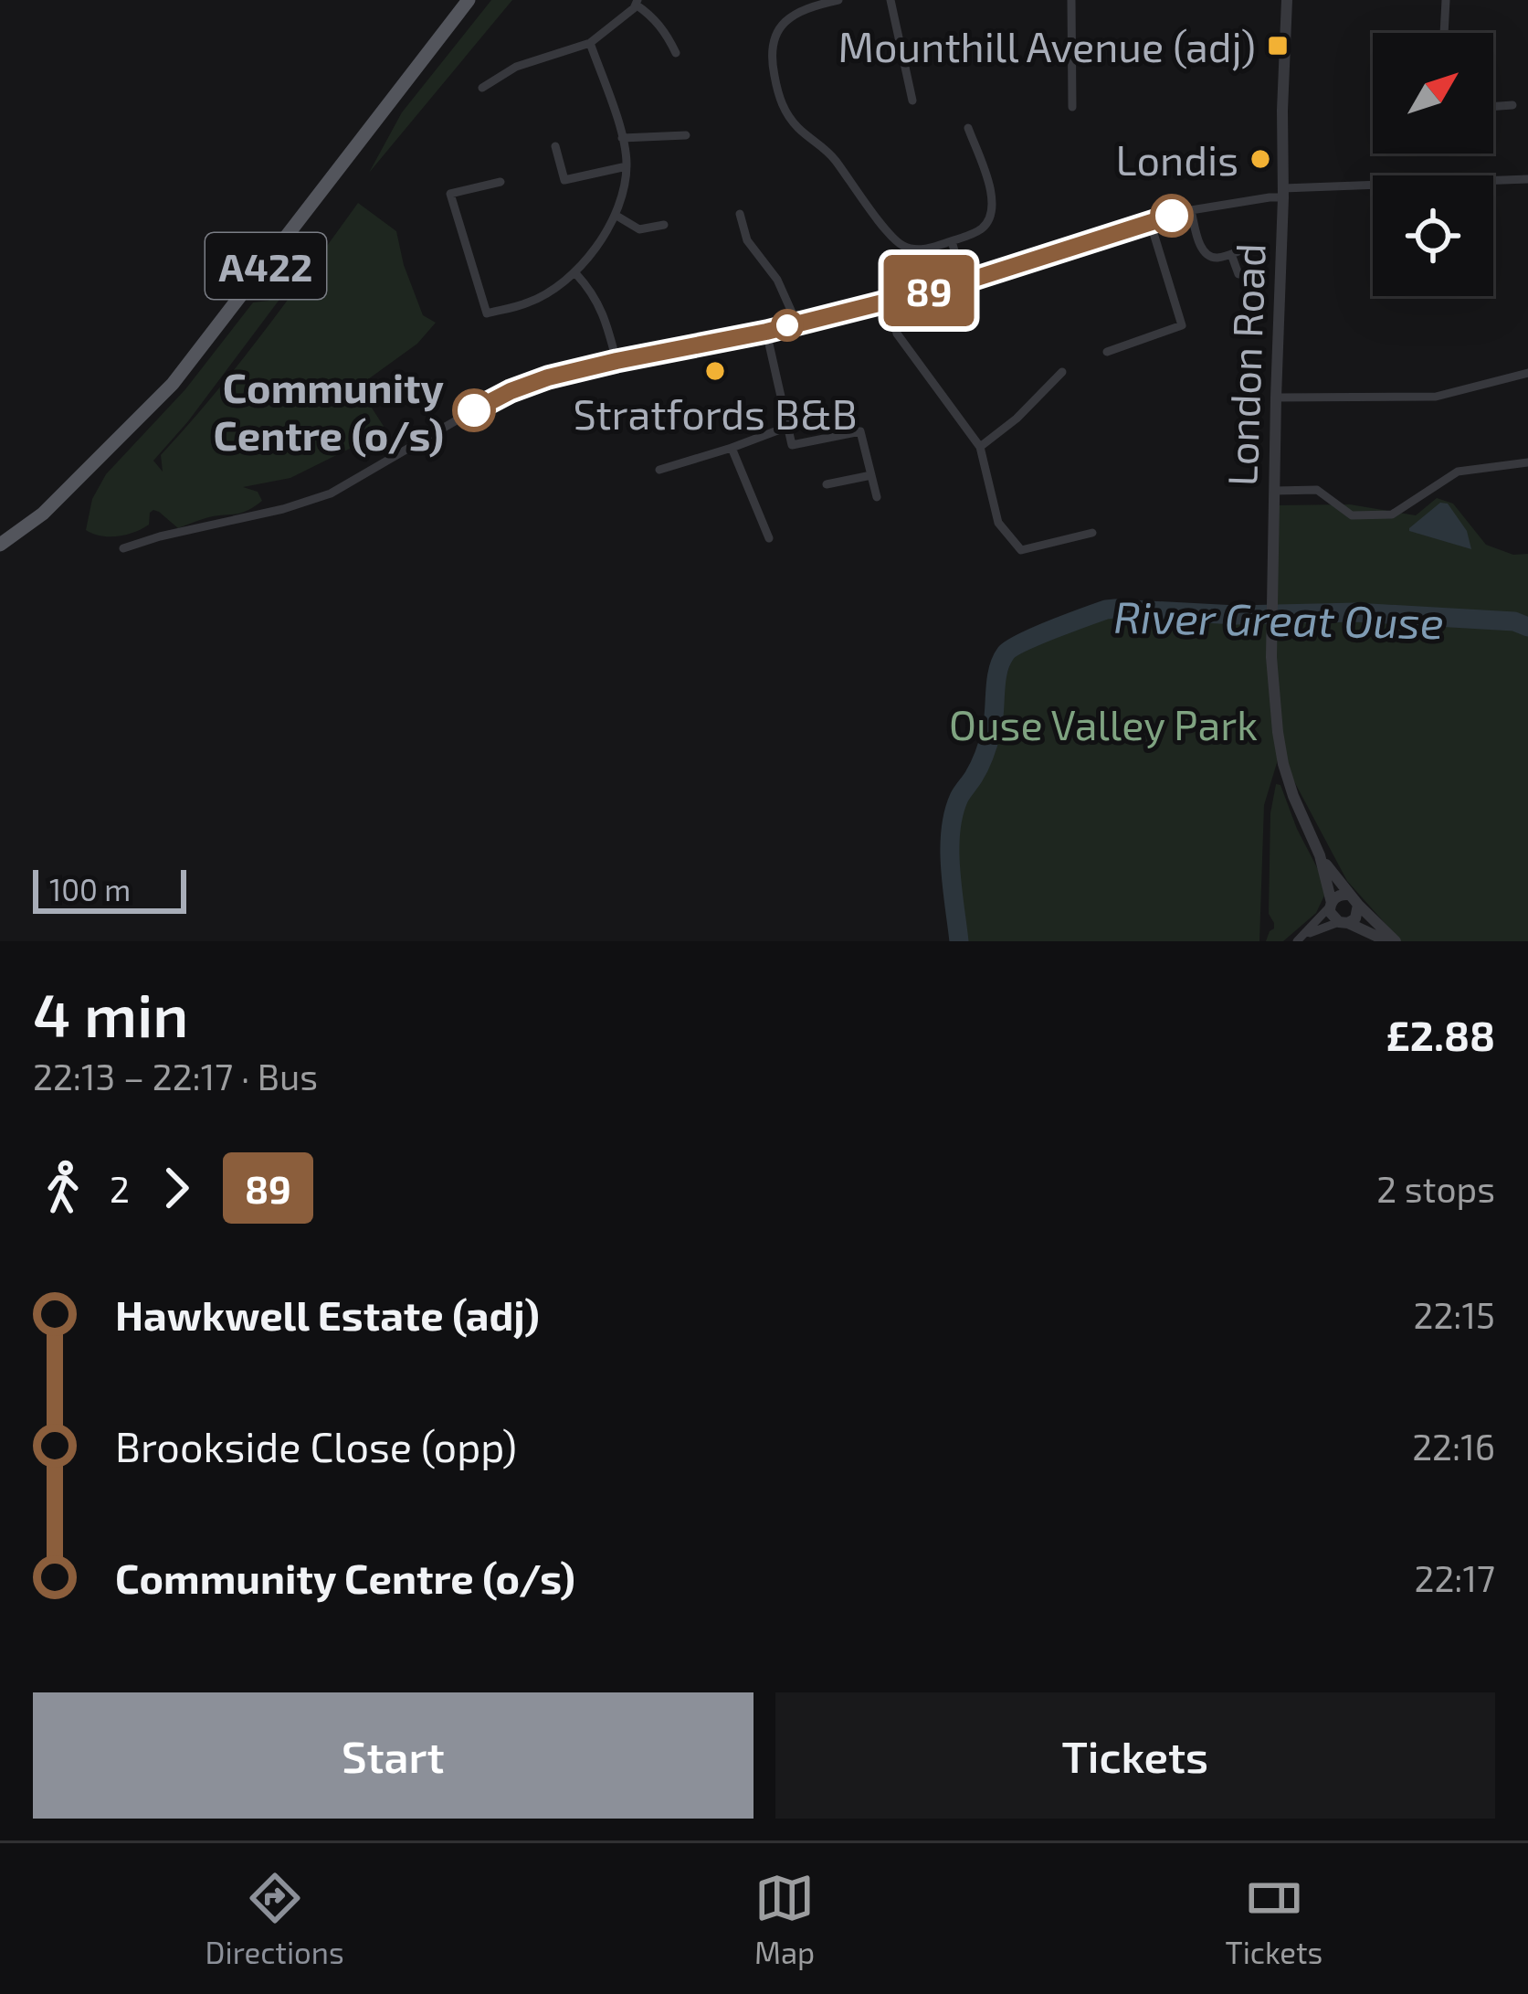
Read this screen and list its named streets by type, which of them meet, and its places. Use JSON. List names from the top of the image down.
{
  "streets": {
    "main road": ["A422"],
    "street": ["London Road"]
  },
  "water": ["River Great Ouse"],
  "parks": ["Ouse Valley Park"],
  "places": {
    "transit": ["Mounthill Avenue (adj)"],
    "other": ["Londis", "Stratfords B&B", "Community Centre (o/s)"]
  },
  "lines": ["bus line 89"],
  "scale_bar": "100 m",
  "north": "top right",
  "page": {
    "on_map": "89",
    "scale": "100 m",
    "heading": ["4 min", "22:13 – 22:17 · Bus", "£2.88"],
    "legs": ["2", "89", "2 stops"],
    "list": [
      {
        "name": "Hawkwell Estate (adj)",
        "value": "22:15"
      },
      {
        "name": "Brookside Close (opp)",
        "value": "22:16"
      },
      {
        "name": "Community Centre (o/s)",
        "value": "22:17"
      }
    ],
    "buttons": ["Start", "Tickets"],
    "tabs": ["Directions", "Map", "Tickets"]
  }
}
